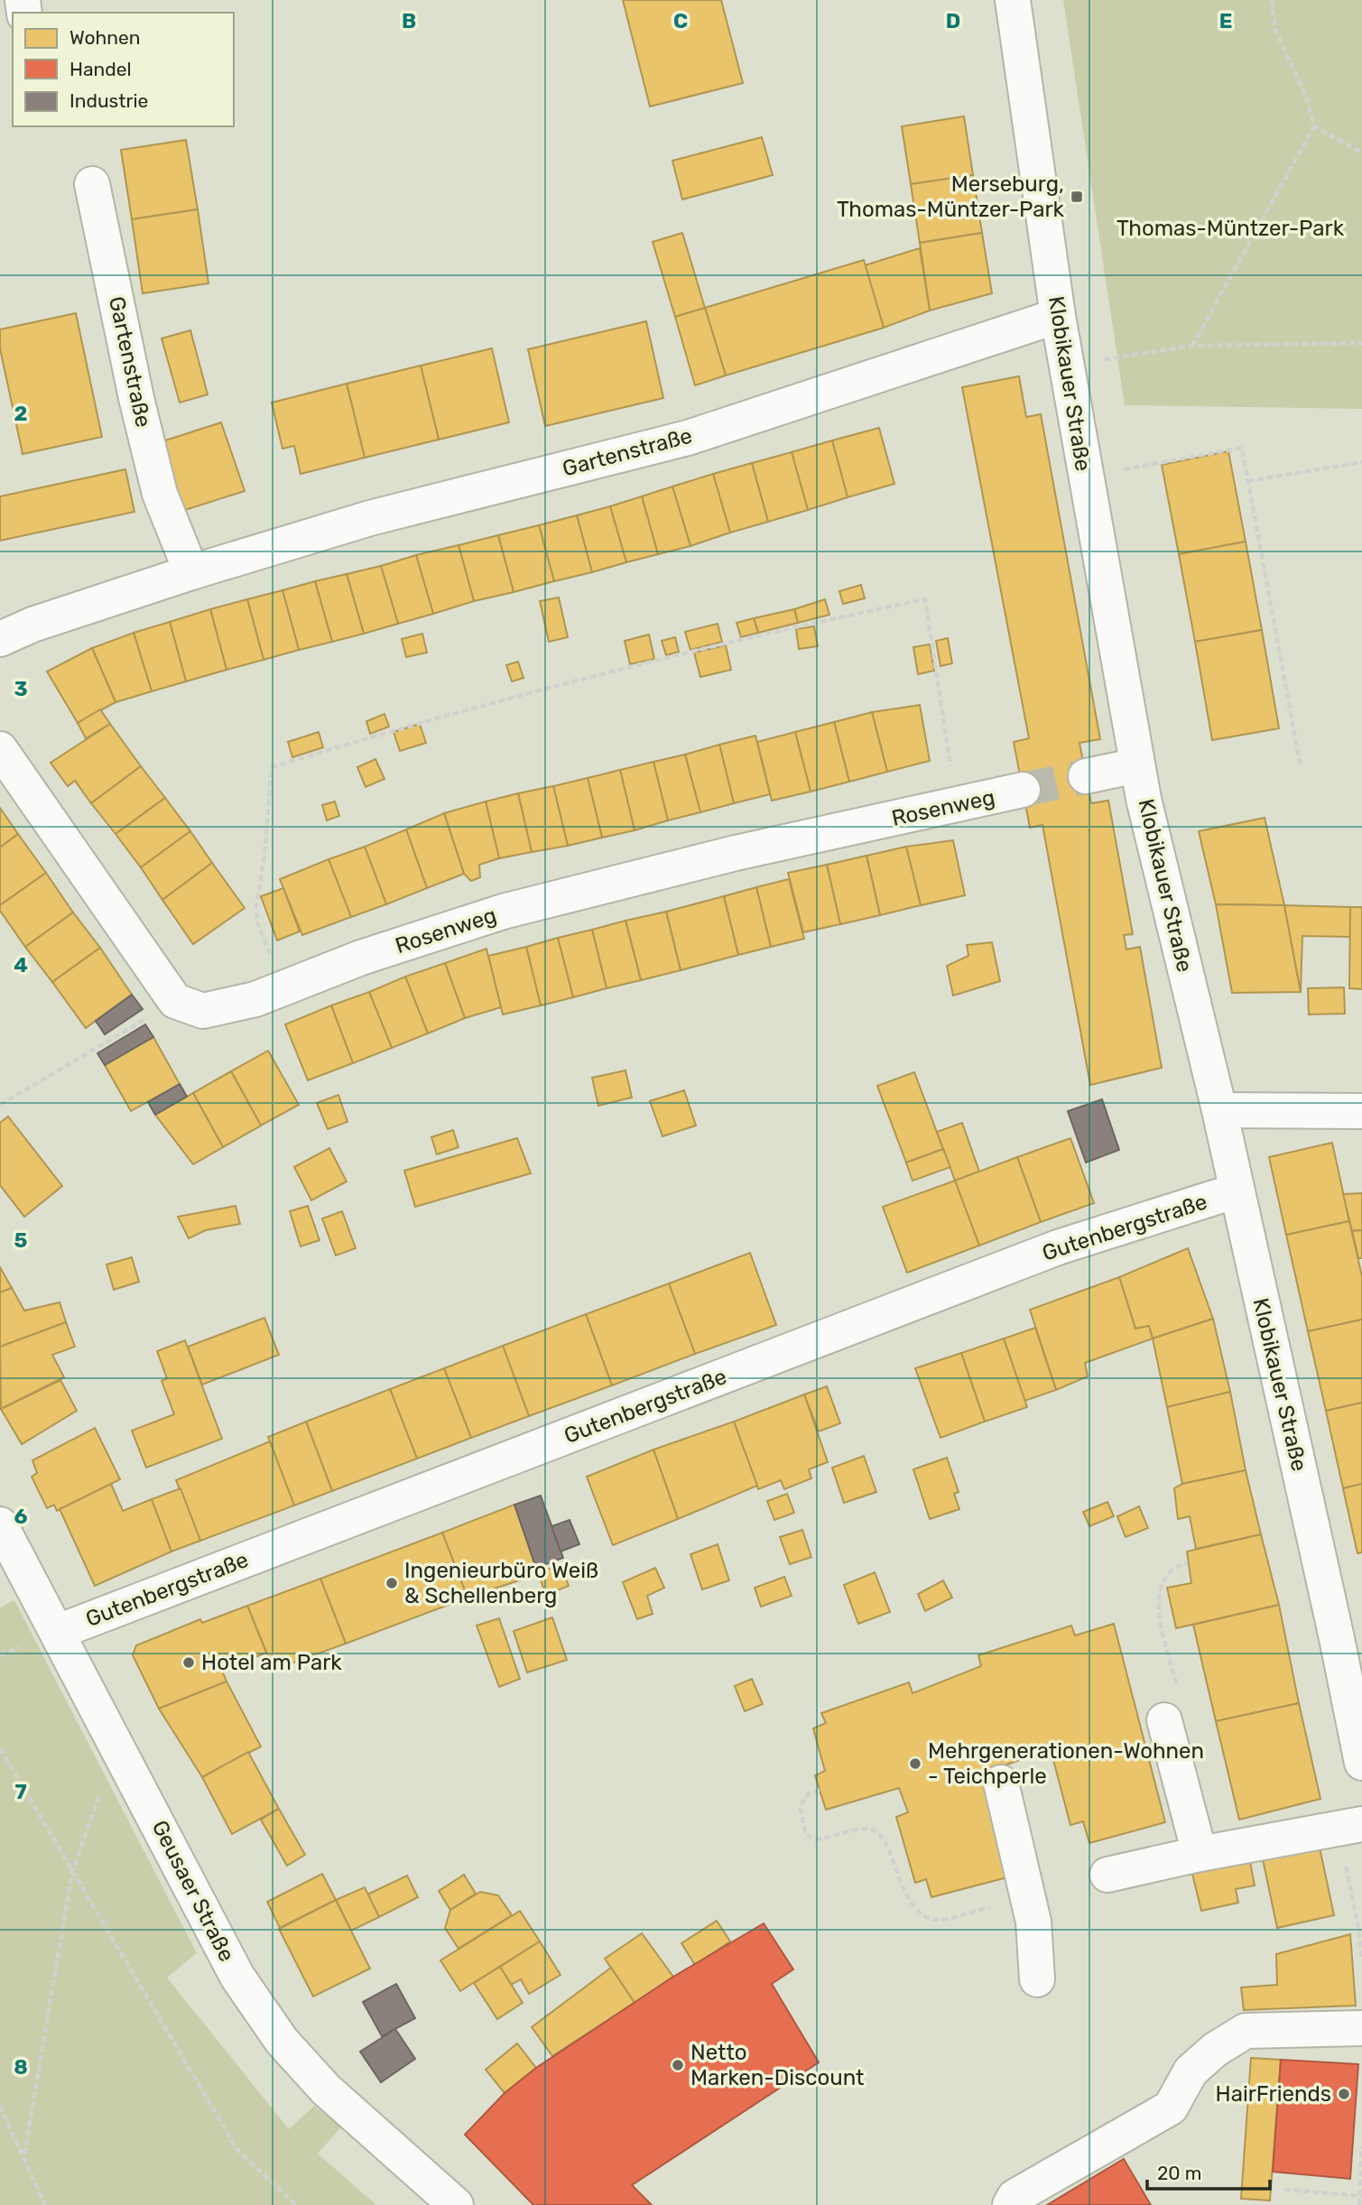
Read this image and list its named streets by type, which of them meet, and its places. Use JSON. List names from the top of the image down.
{
  "streets": {
    "street": [
      "Gartenstraße",
      "Klobikauer Straße",
      "Rosenweg",
      "Gutenbergstraße",
      "Geusaer Straße"
    ]
  },
  "crossings": [
    ["Gartenstraße", "Klobikauer Straße"],
    ["Klobikauer Straße", "Gutenbergstraße"],
    ["Gutenbergstraße", "Geusaer Straße"]
  ],
  "parks": ["Thomas-Müntzer-Park"],
  "places": {
    "transit": ["Merseburg, Thomas-Müntzer-Park"],
    "other": [
      "Ingenieurbüro Weiß & Schellenberg",
      "Hotel am Park",
      "Mehrgenerationen-Wohnen - Teichperle",
      "Netto Marken-Discount",
      "HairFriends"
    ]
  },
  "legend": ["Wohnen", "Handel", "Industrie"],
  "scale_bar": "20 m",
  "grid": {
    "columns": [
      "B",
      "C",
      "D",
      "E"
    ],
    "rows": [
      "2",
      "3",
      "4",
      "5",
      "6",
      "7",
      "8"
    ]
  }
}
